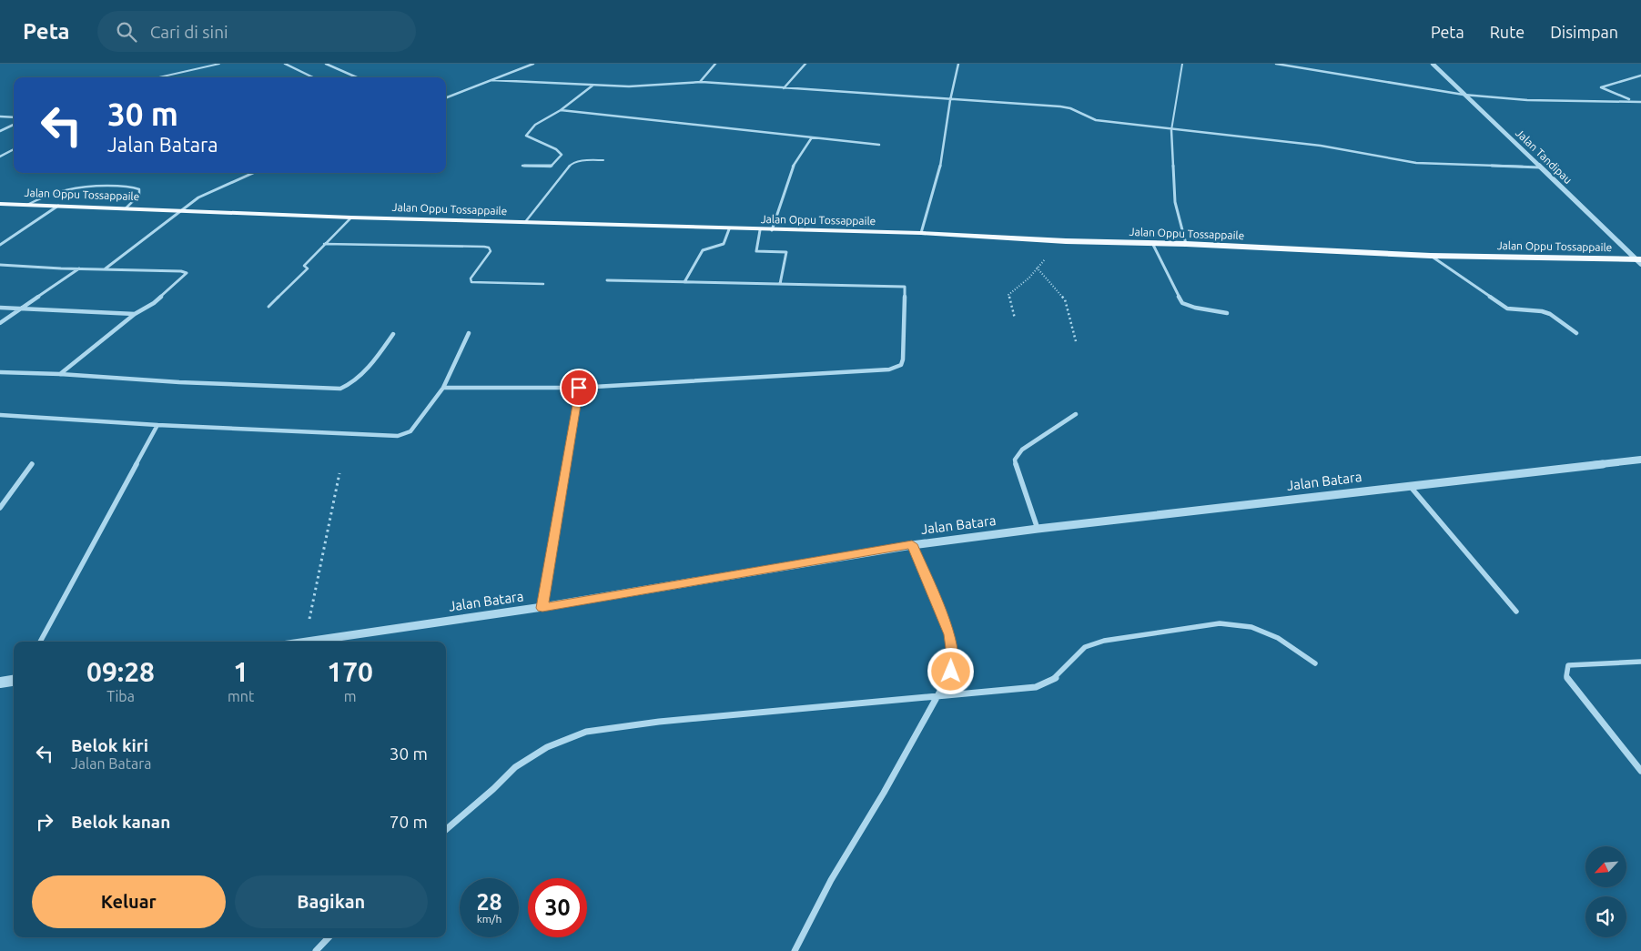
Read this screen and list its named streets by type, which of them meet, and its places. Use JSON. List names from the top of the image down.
{
  "streets": {
    "main road": ["Jalan Oppu Tossappaile"],
    "street": ["Jalan Tandipau", "Jalan Batara"]
  },
  "crossings": [
    ["Jalan Tandipau", "Jalan Oppu Tossappaile"]
  ],
  "north": "bottom left",
  "page": {
    "header": "Peta",
    "search": "Cari di sini",
    "nav": ["Peta", "Rute", "Disimpan"],
    "turn": ["30 m", "Jalan Batara"],
    "eta": [
      "09:28",
      "Tiba",
      "1",
      "mnt",
      "170",
      "m"
    ],
    "list": [
      {
        "name": "Belok kiri",
        "note": "Jalan Batara",
        "value": "30 m"
      },
      {
        "name": "Belok kanan",
        "value": "70 m"
      }
    ],
    "buttons": ["Keluar", "Bagikan"],
    "speed": "28 km/h",
    "limit": "30"
  }
}
